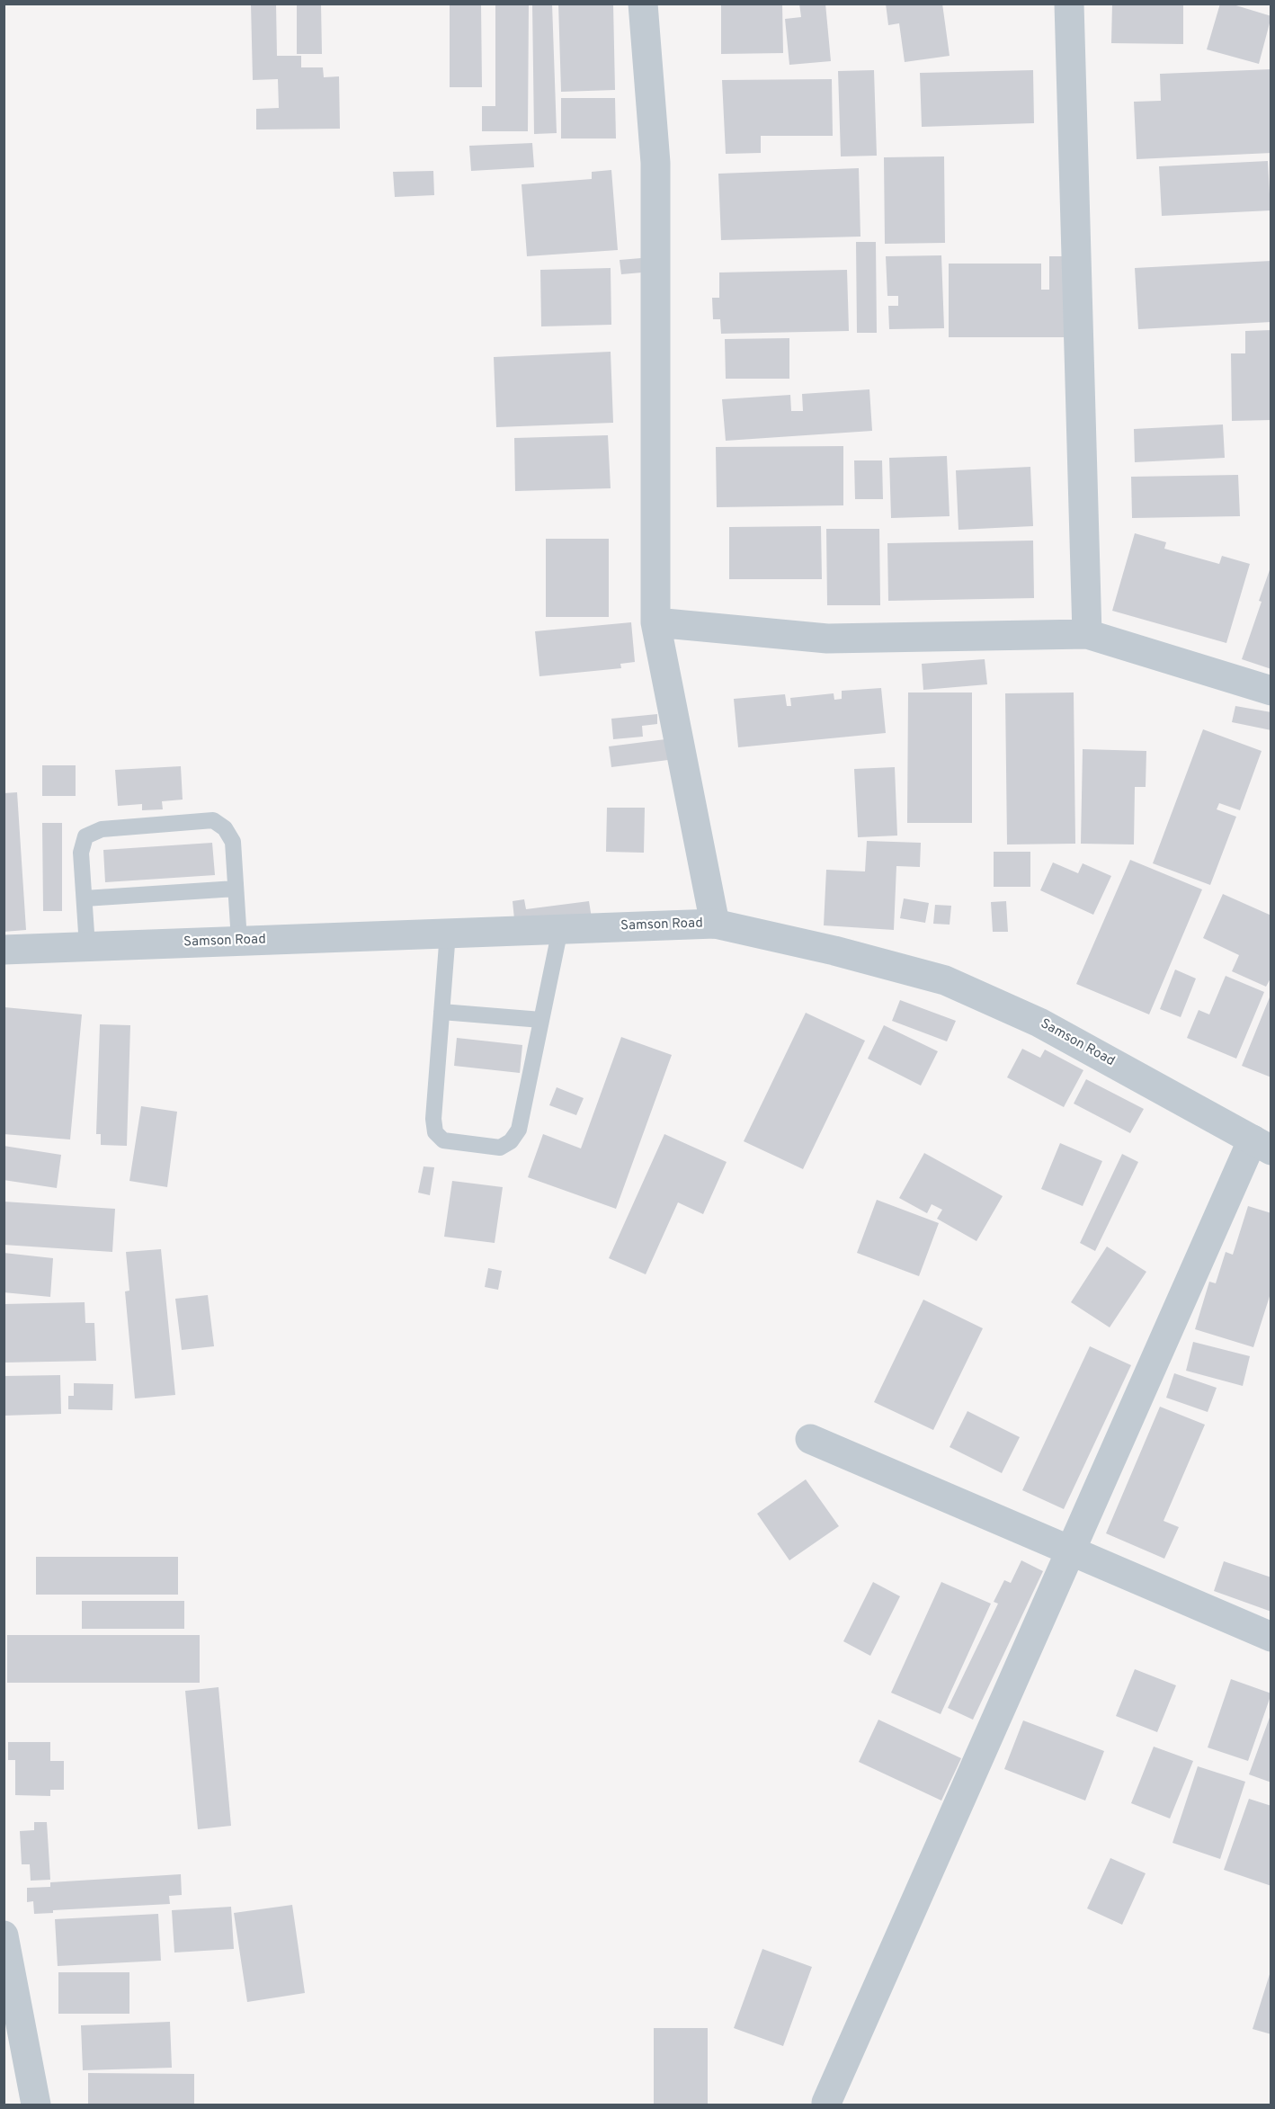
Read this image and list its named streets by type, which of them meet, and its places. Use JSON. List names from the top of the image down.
{
  "streets": {
    "street": ["Samson Road"]
  }
}
